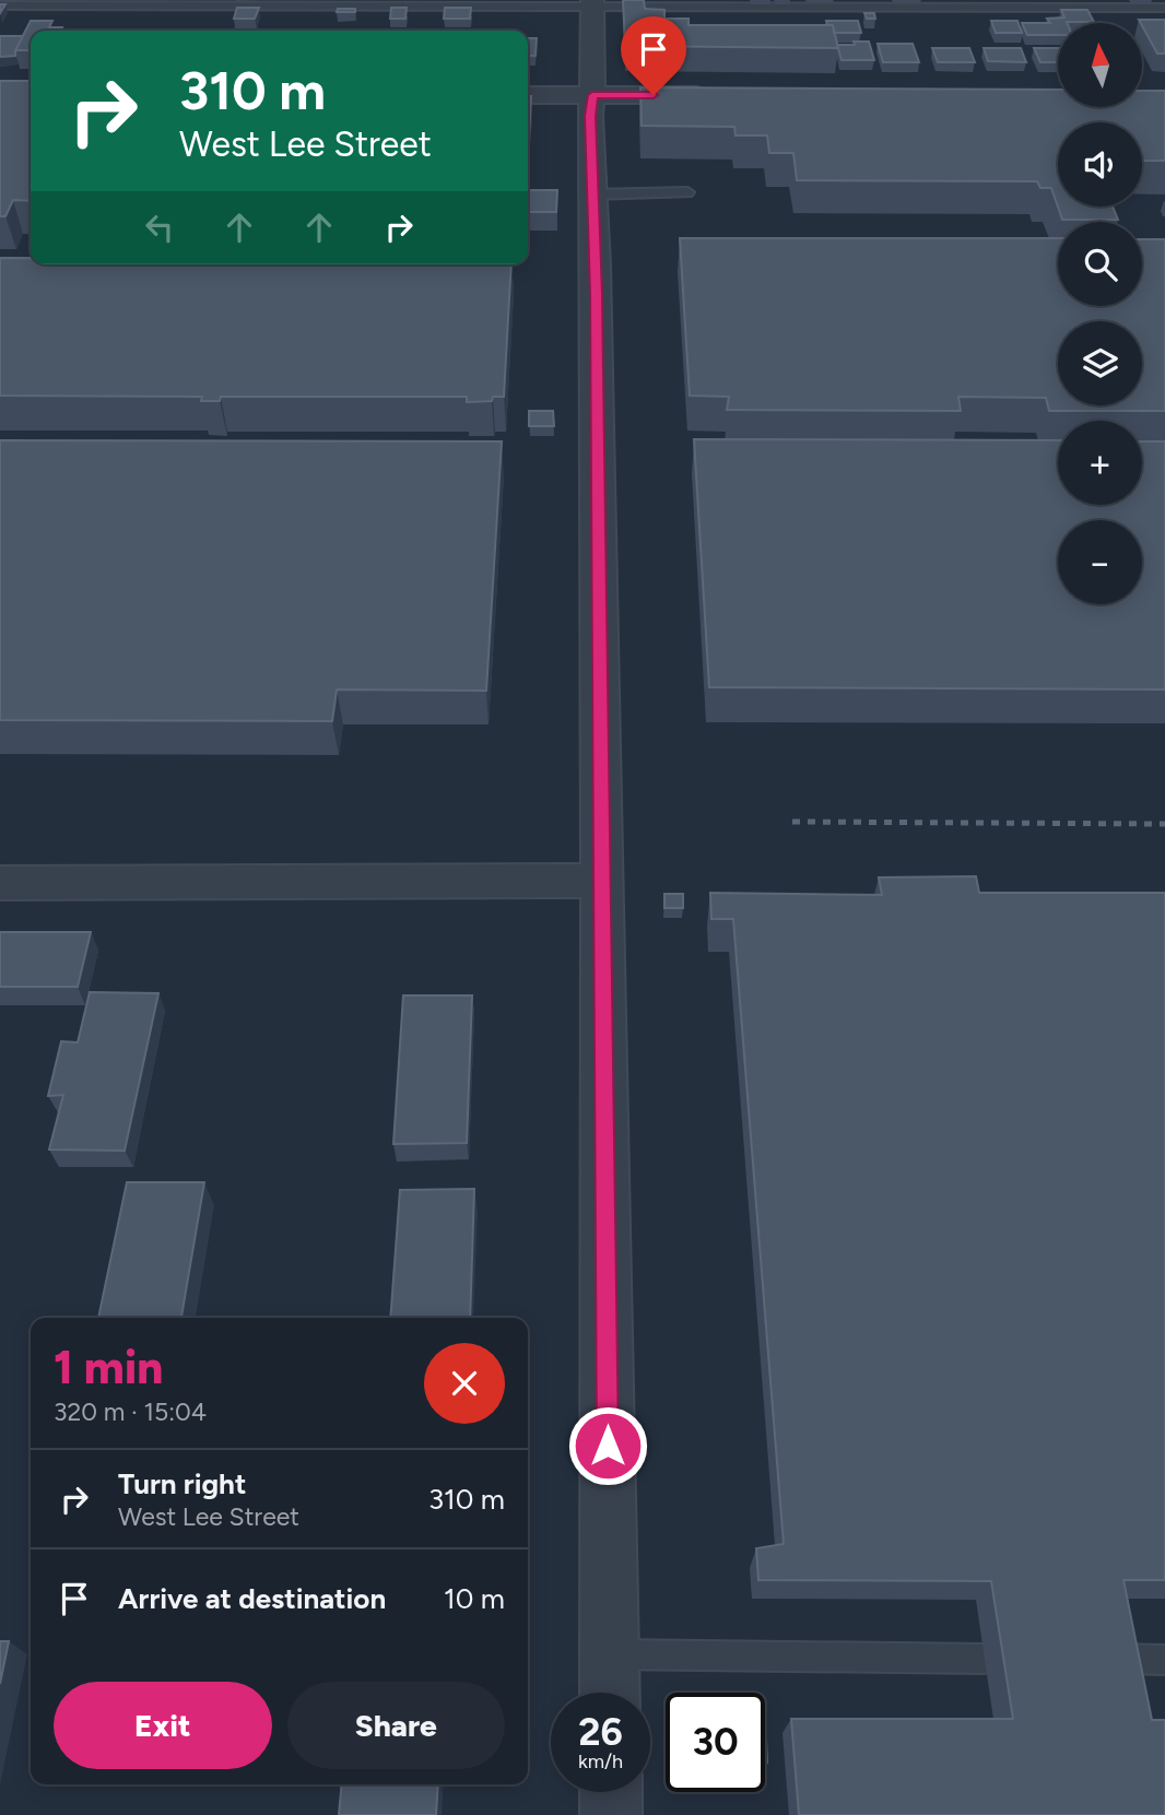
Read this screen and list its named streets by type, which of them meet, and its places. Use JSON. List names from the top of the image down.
{
  "north": "top",
  "page": {
    "map_buttons": ["+", "−"],
    "turn": ["310 m", "West Lee Street"],
    "heading": ["1 min", "320 m · 15:04"],
    "list": [
      {
        "name": "Turn right",
        "note": "West Lee Street",
        "value": "310 m"
      },
      {
        "name": "Arrive at destination",
        "value": "10 m"
      }
    ],
    "buttons": ["Exit", "Share"],
    "speed": "26 km/h",
    "limit": "30"
  }
}
